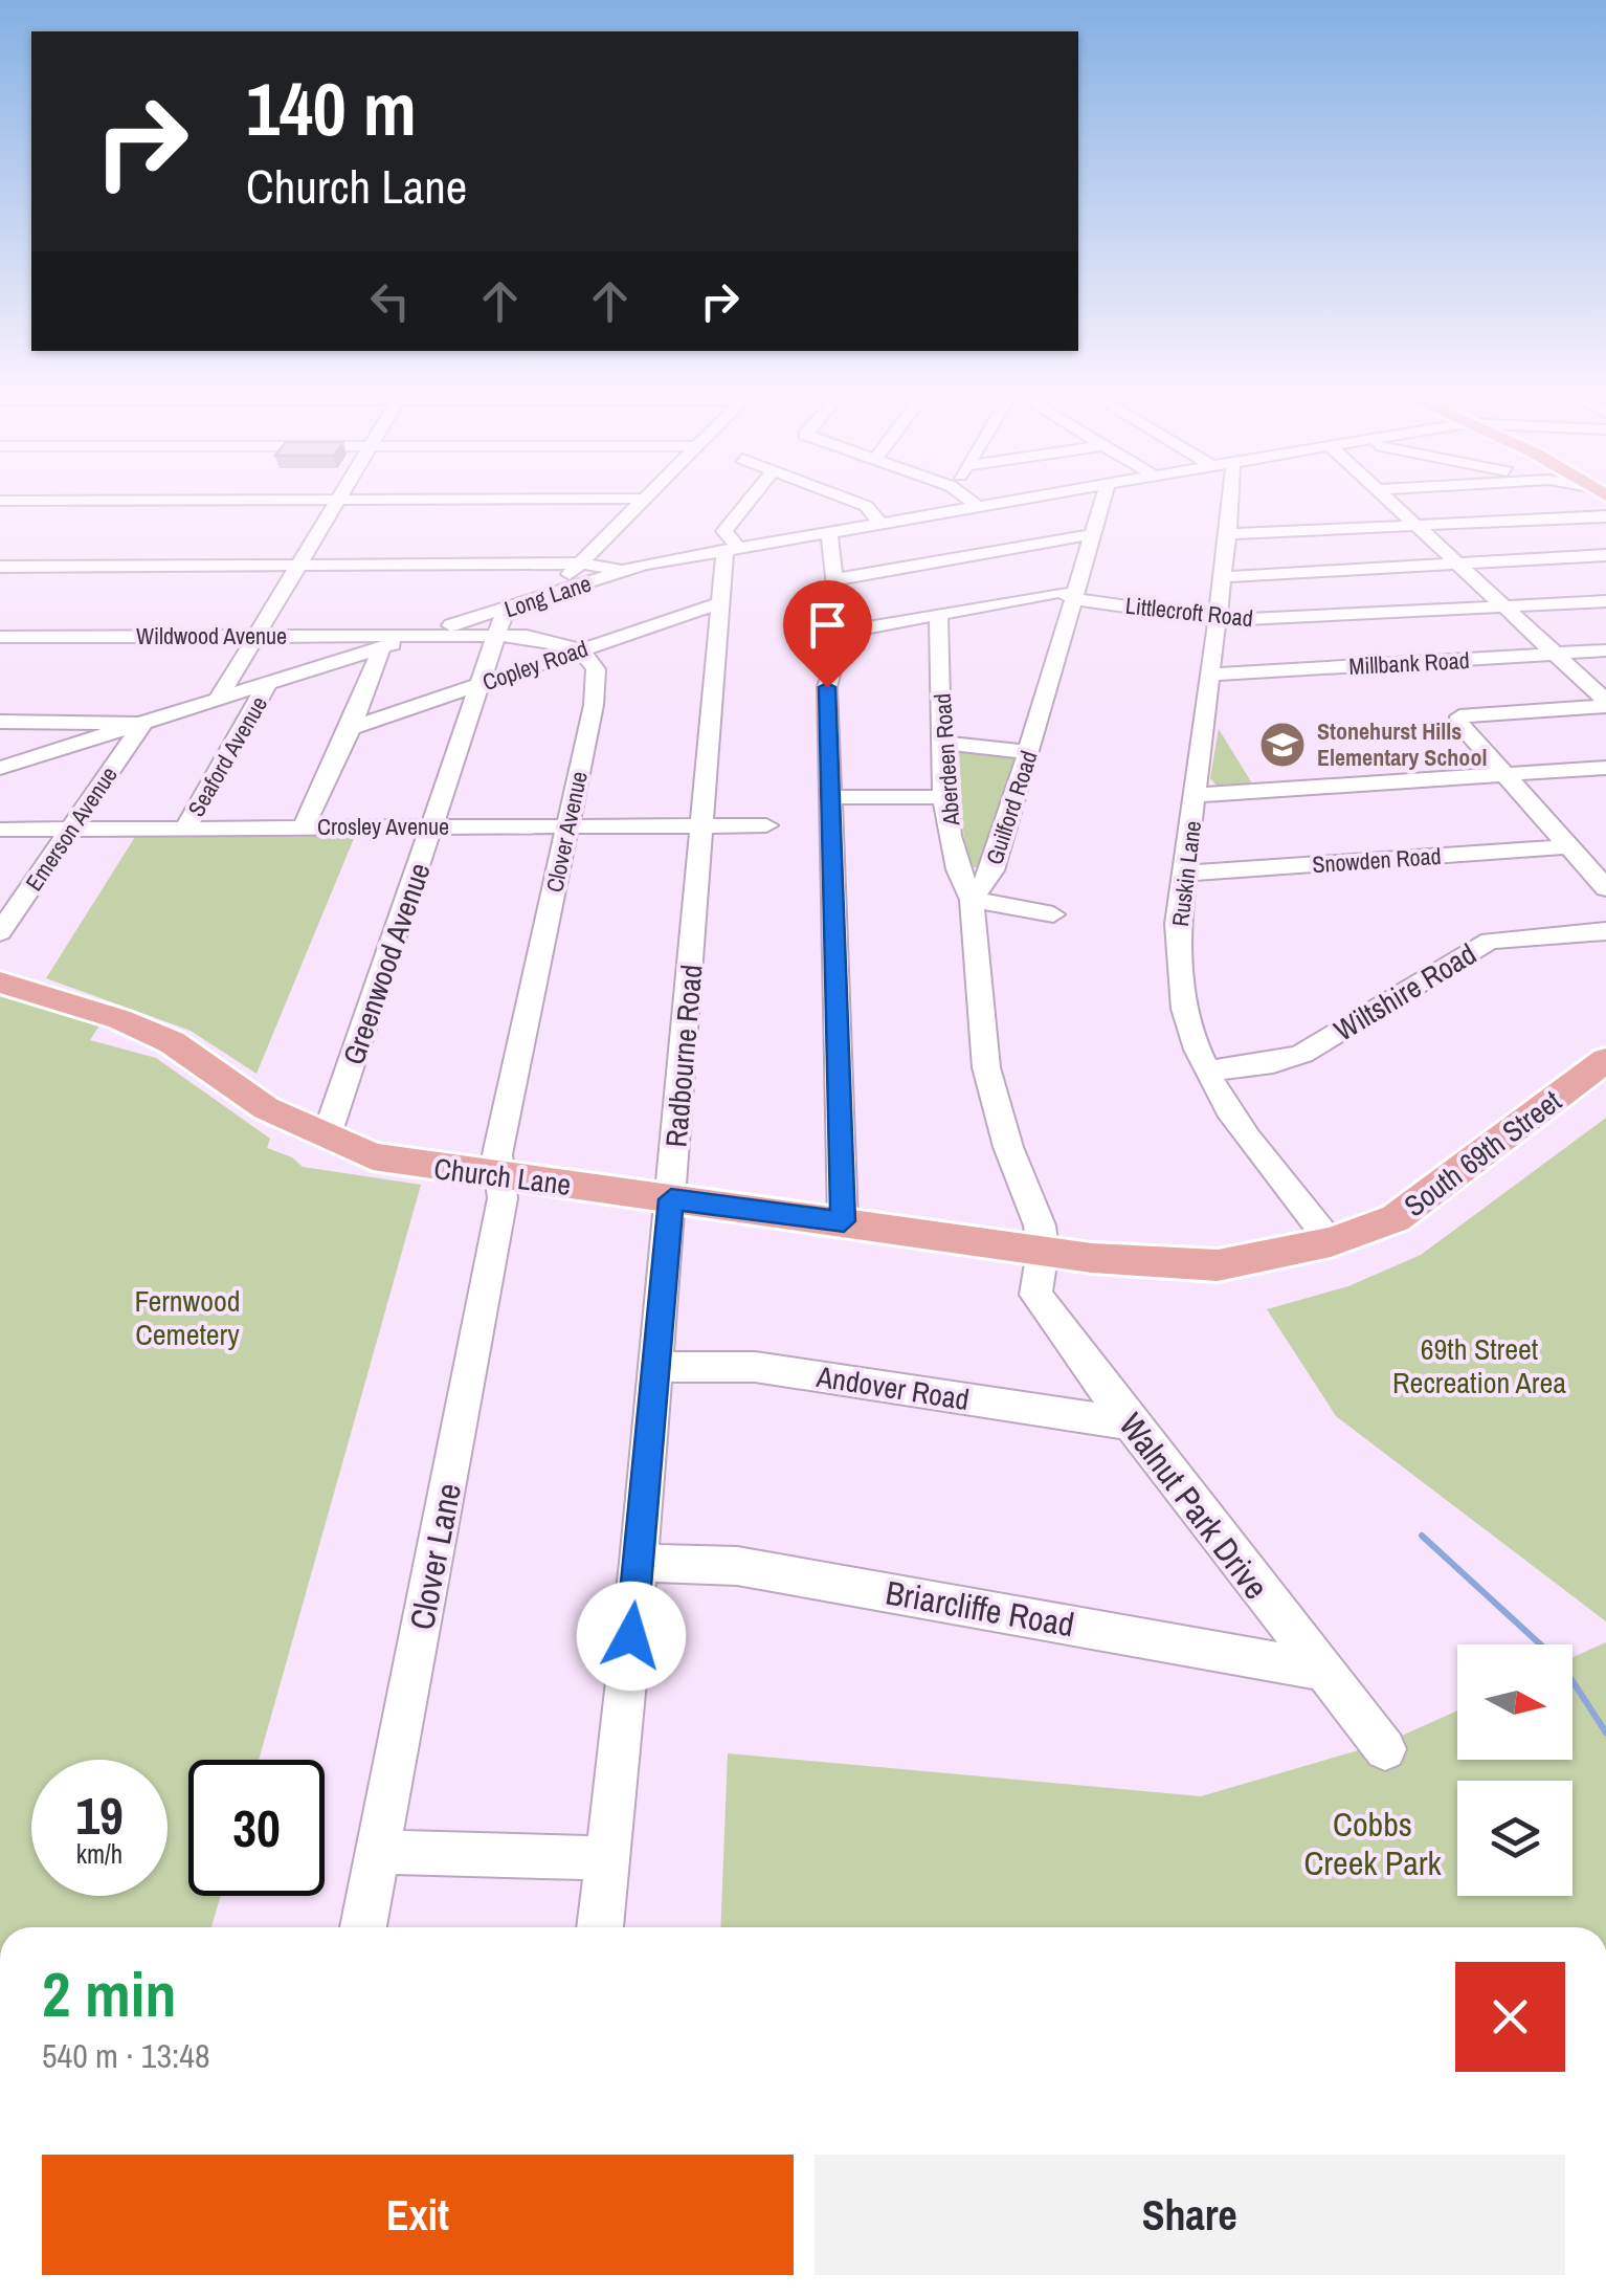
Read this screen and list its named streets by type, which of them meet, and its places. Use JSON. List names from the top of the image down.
{
  "streets": {
    "main road": ["South 69th Street", "Church Lane"],
    "street": [
      "Long Lane",
      "Littlecroft Road",
      "Wildwood Avenue",
      "Millbank Road",
      "Copley Road",
      "Seaford Avenue",
      "Aberdeen Road",
      "Guilford Road",
      "Crosley Avenue",
      "Emerson Avenue",
      "Clover Avenue",
      "Snowden Road",
      "Ruskin Lane",
      "Greenwood Avenue",
      "Wiltshire Road",
      "Radbourne Road",
      "Andover Road",
      "Walnut Park Drive",
      "Clover Lane",
      "Briarcliffe Road"
    ]
  },
  "crossings": [
    ["Long Lane", "Wildwood Avenue"],
    ["Long Lane", "Seaford Avenue"],
    ["Long Lane", "Emerson Avenue"],
    ["Long Lane", "Greenwood Avenue"],
    ["Long Lane", "Radbourne Road"],
    ["Littlecroft Road", "Aberdeen Road"],
    ["Littlecroft Road", "Guilford Road"],
    ["Littlecroft Road", "Ruskin Lane"],
    ["Millbank Road", "Ruskin Lane"],
    ["Copley Road", "Clover Avenue"],
    ["Copley Road", "Greenwood Avenue"],
    ["Copley Road", "Radbourne Road"],
    ["Seaford Avenue", "Crosley Avenue"],
    ["Aberdeen Road", "Guilford Road"],
    ["Guilford Road", "South 69th Street"],
    ["Guilford Road", "Church Lane"],
    ["Guilford Road", "Walnut Park Drive"],
    ["Crosley Avenue", "Emerson Avenue"],
    ["Crosley Avenue", "Clover Avenue"],
    ["Crosley Avenue", "Greenwood Avenue"],
    ["Crosley Avenue", "Radbourne Road"],
    ["Clover Avenue", "Church Lane"],
    ["Clover Avenue", "Clover Lane"],
    ["Snowden Road", "Ruskin Lane"],
    ["Ruskin Lane", "Wiltshire Road"],
    ["Ruskin Lane", "South 69th Street"],
    ["Greenwood Avenue", "Church Lane"],
    ["Radbourne Road", "Church Lane"],
    ["Radbourne Road", "Andover Road"],
    ["Radbourne Road", "Briarcliffe Road"],
    ["South 69th Street", "Church Lane"],
    ["South 69th Street", "Walnut Park Drive"],
    ["Church Lane", "Walnut Park Drive"],
    ["Church Lane", "Clover Lane"],
    ["Andover Road", "Walnut Park Drive"],
    ["Walnut Park Drive", "Briarcliffe Road"]
  ],
  "parks": ["Fernwood Cemetery", "69th Street Recreation Area", "Cobbs Creek Park"],
  "places": {
    "school or university": ["Stonehurst Hills Elementary School"]
  },
  "north": "right",
  "page": {
    "turn": ["140 m", "Church Lane"],
    "speed": "19 km/h",
    "limit": "30",
    "heading": ["2 min", "540 m · 13:48"],
    "buttons": ["Exit", "Share"]
  }
}
